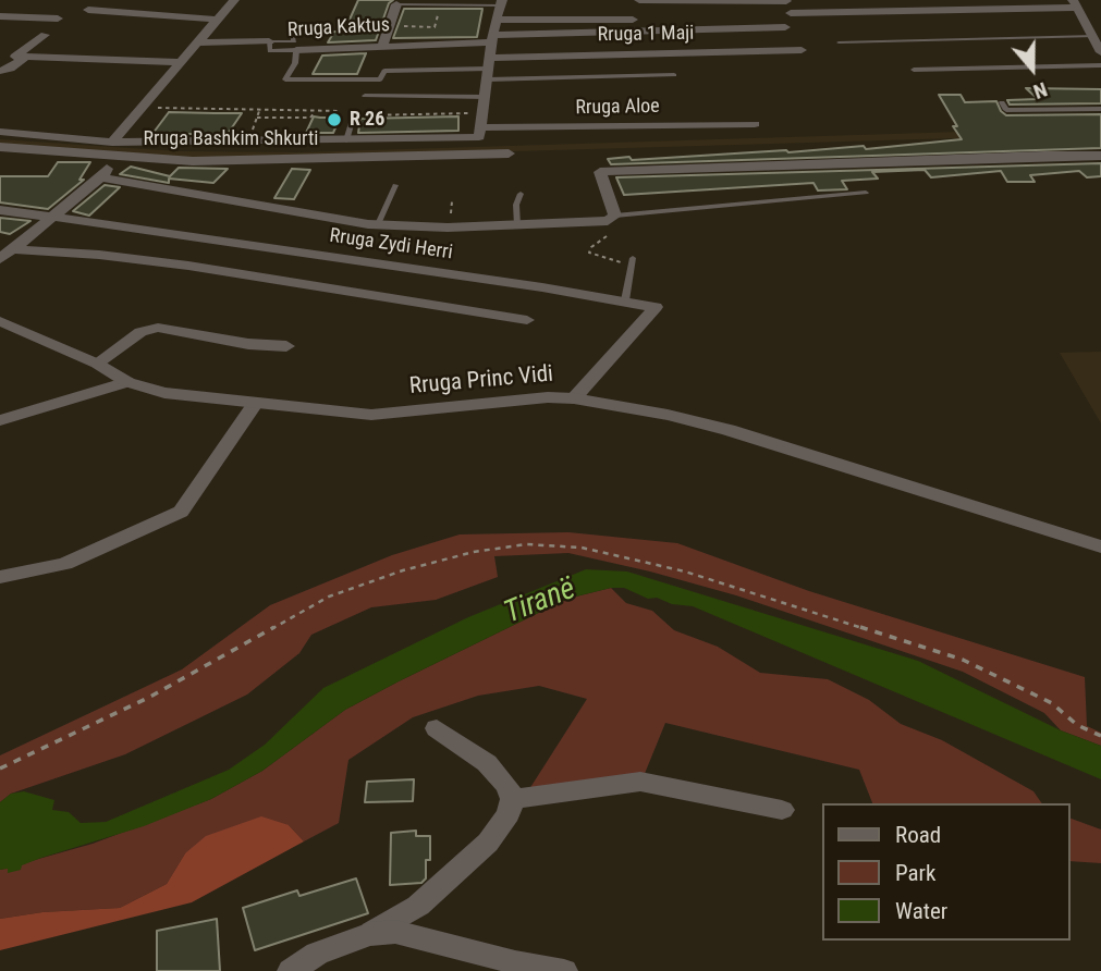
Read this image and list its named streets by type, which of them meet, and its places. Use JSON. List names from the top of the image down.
{
  "streets": {
    "street": [
      "Rruga Kaktus",
      "Rruga 1 Maji",
      "Rruga Aloe",
      "Rruga Bashkim Shkurti",
      "Rruga Zydi Herri",
      "Rruga Princ Vidi"
    ]
  },
  "crossings": [
    ["Rruga Aloe", "Rruga Bashkim Shkurti"],
    ["Rruga Zydi Herri", "Rruga Princ Vidi"]
  ],
  "water": ["Tiranë"],
  "places": ["R 26"],
  "legend": ["Road", "Park", "Water"],
  "north": "bottom"
}
